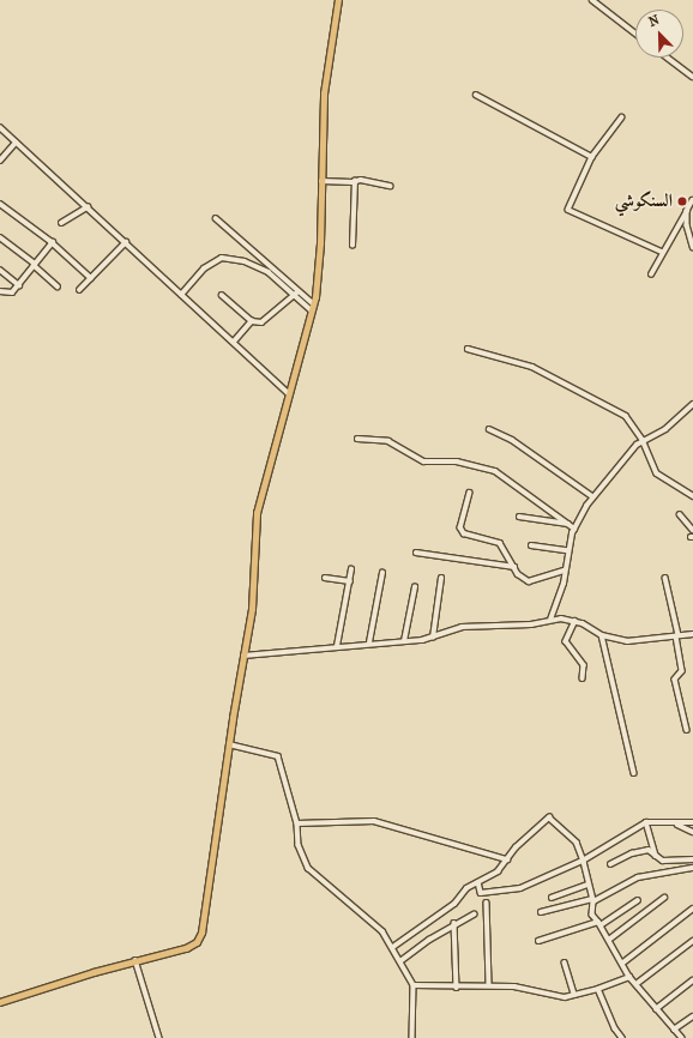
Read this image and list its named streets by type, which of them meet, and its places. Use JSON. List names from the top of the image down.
{
  "places": ["السنكوشي"],
  "north": "top left"
}
